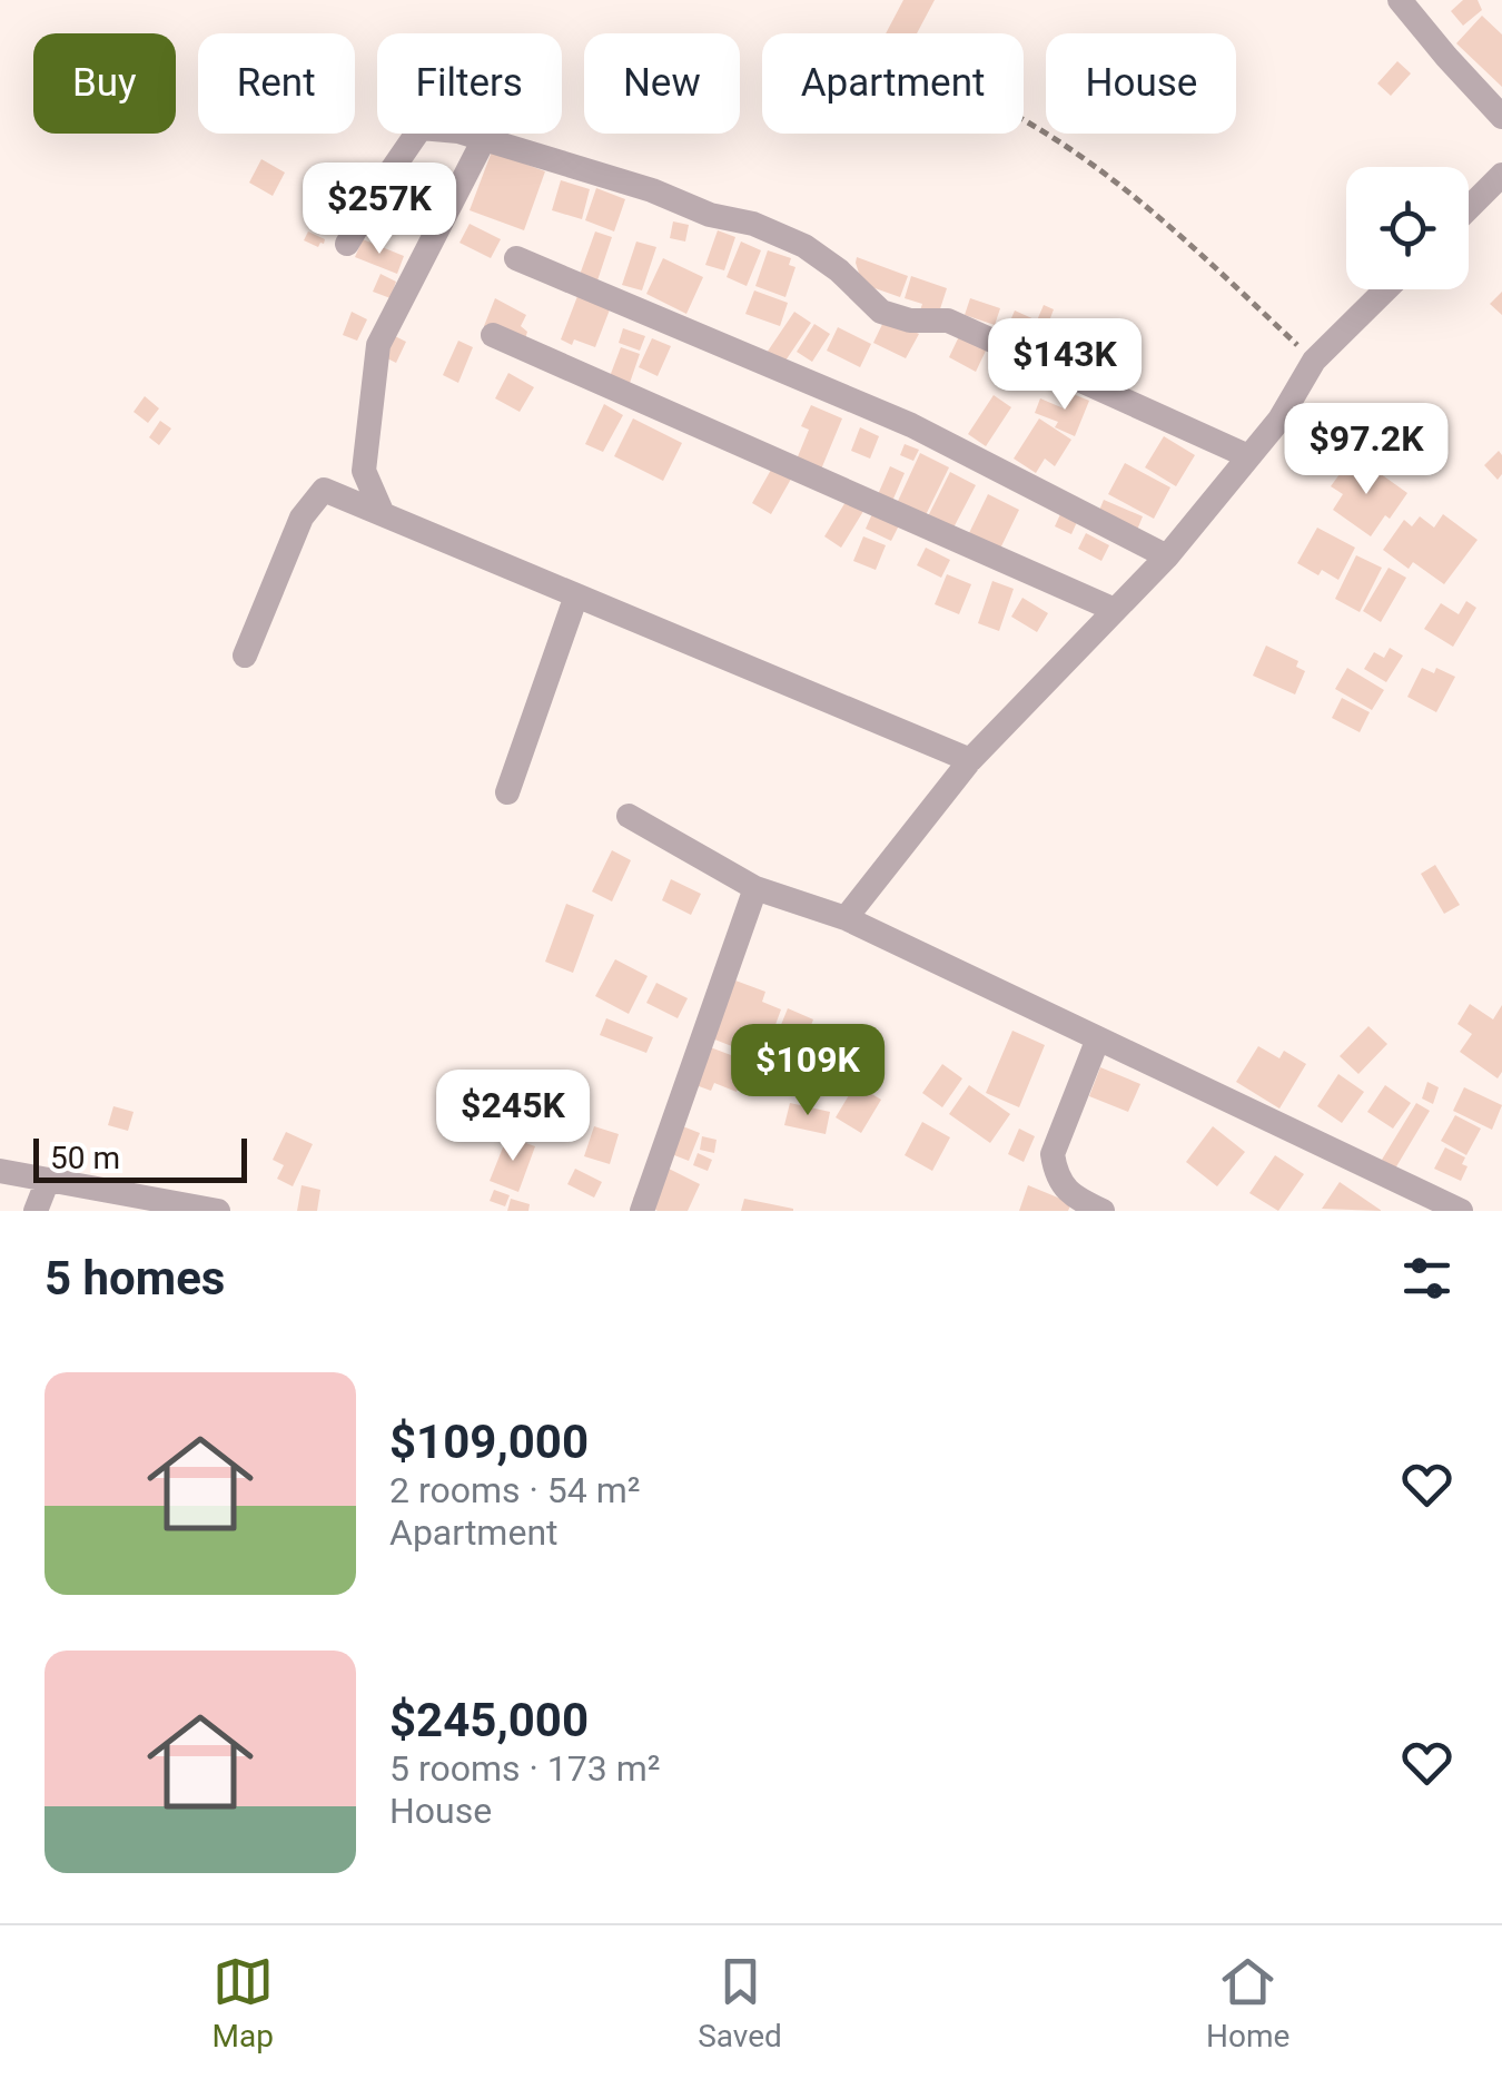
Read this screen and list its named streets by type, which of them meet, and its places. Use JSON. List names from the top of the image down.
{
  "scale_bar": "50 m",
  "page": {
    "chip": [
      "Buy",
      "Rent",
      "Filters",
      "New",
      "Apartment",
      "House"
    ],
    "price": [
      "$257K",
      "$143K",
      "$97.2K",
      "$109K",
      "$245K"
    ],
    "scale": "50 m",
    "heading": "5 homes",
    "list": [
      {
        "name": "$109,000",
        "note": "2 rooms · 54 m² · Apartment"
      },
      {
        "name": "$245,000",
        "note": "5 rooms · 173 m² · House"
      }
    ],
    "tabs": ["Map", "Saved", "Home"]
  }
}
